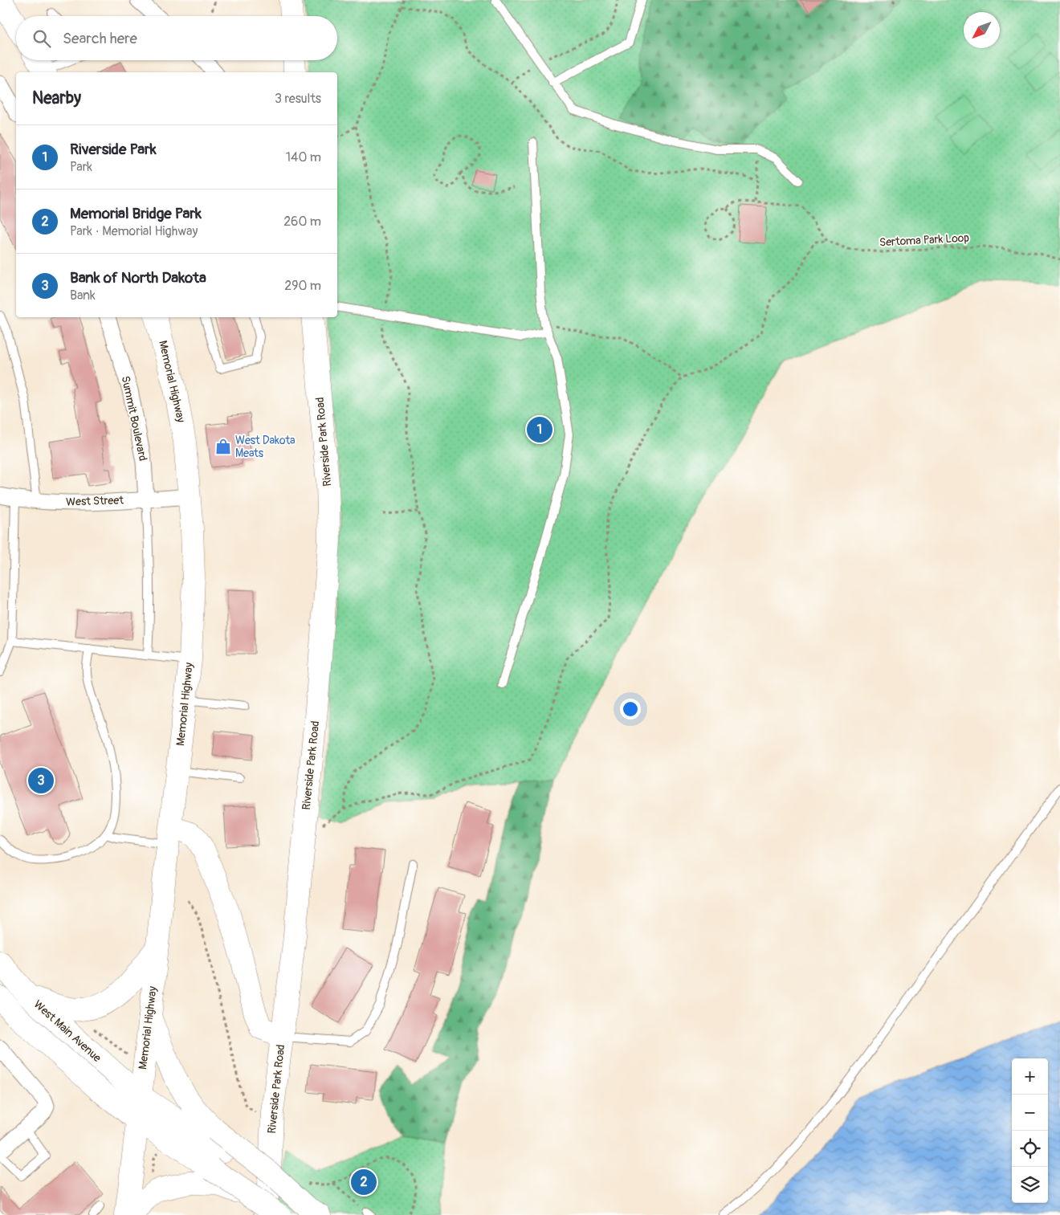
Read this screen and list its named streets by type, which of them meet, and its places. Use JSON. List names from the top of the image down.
{
  "streets": {
    "main road": ["Memorial Highway", "Riverside Park Road", "West Main Avenue"],
    "street": ["Summit Boulevard", "West Street"],
    "path": ["Sertoma Park Loop"]
  },
  "crossings": [
    ["Memorial Highway", "West Street"],
    ["Memorial Highway", "West Main Avenue"],
    ["Summit Boulevard", "West Street"]
  ],
  "places": {
    "shop": ["West Dakota Meats"]
  },
  "north": "bottom left",
  "page": {
    "search": "Search here",
    "heading": ["Nearby", "3 results"],
    "list": [
      {
        "mark": "1",
        "name": "Riverside Park",
        "note": "Park",
        "value": "140 m"
      },
      {
        "mark": "2",
        "name": "Memorial Bridge Park",
        "note": "Park · Memorial Highway",
        "value": "260 m"
      },
      {
        "mark": "3",
        "name": "Bank of North Dakota",
        "note": "Bank",
        "value": "290 m"
      }
    ],
    "pins": ["1", "3", "2"],
    "map_buttons": ["+", "−"]
  }
}
